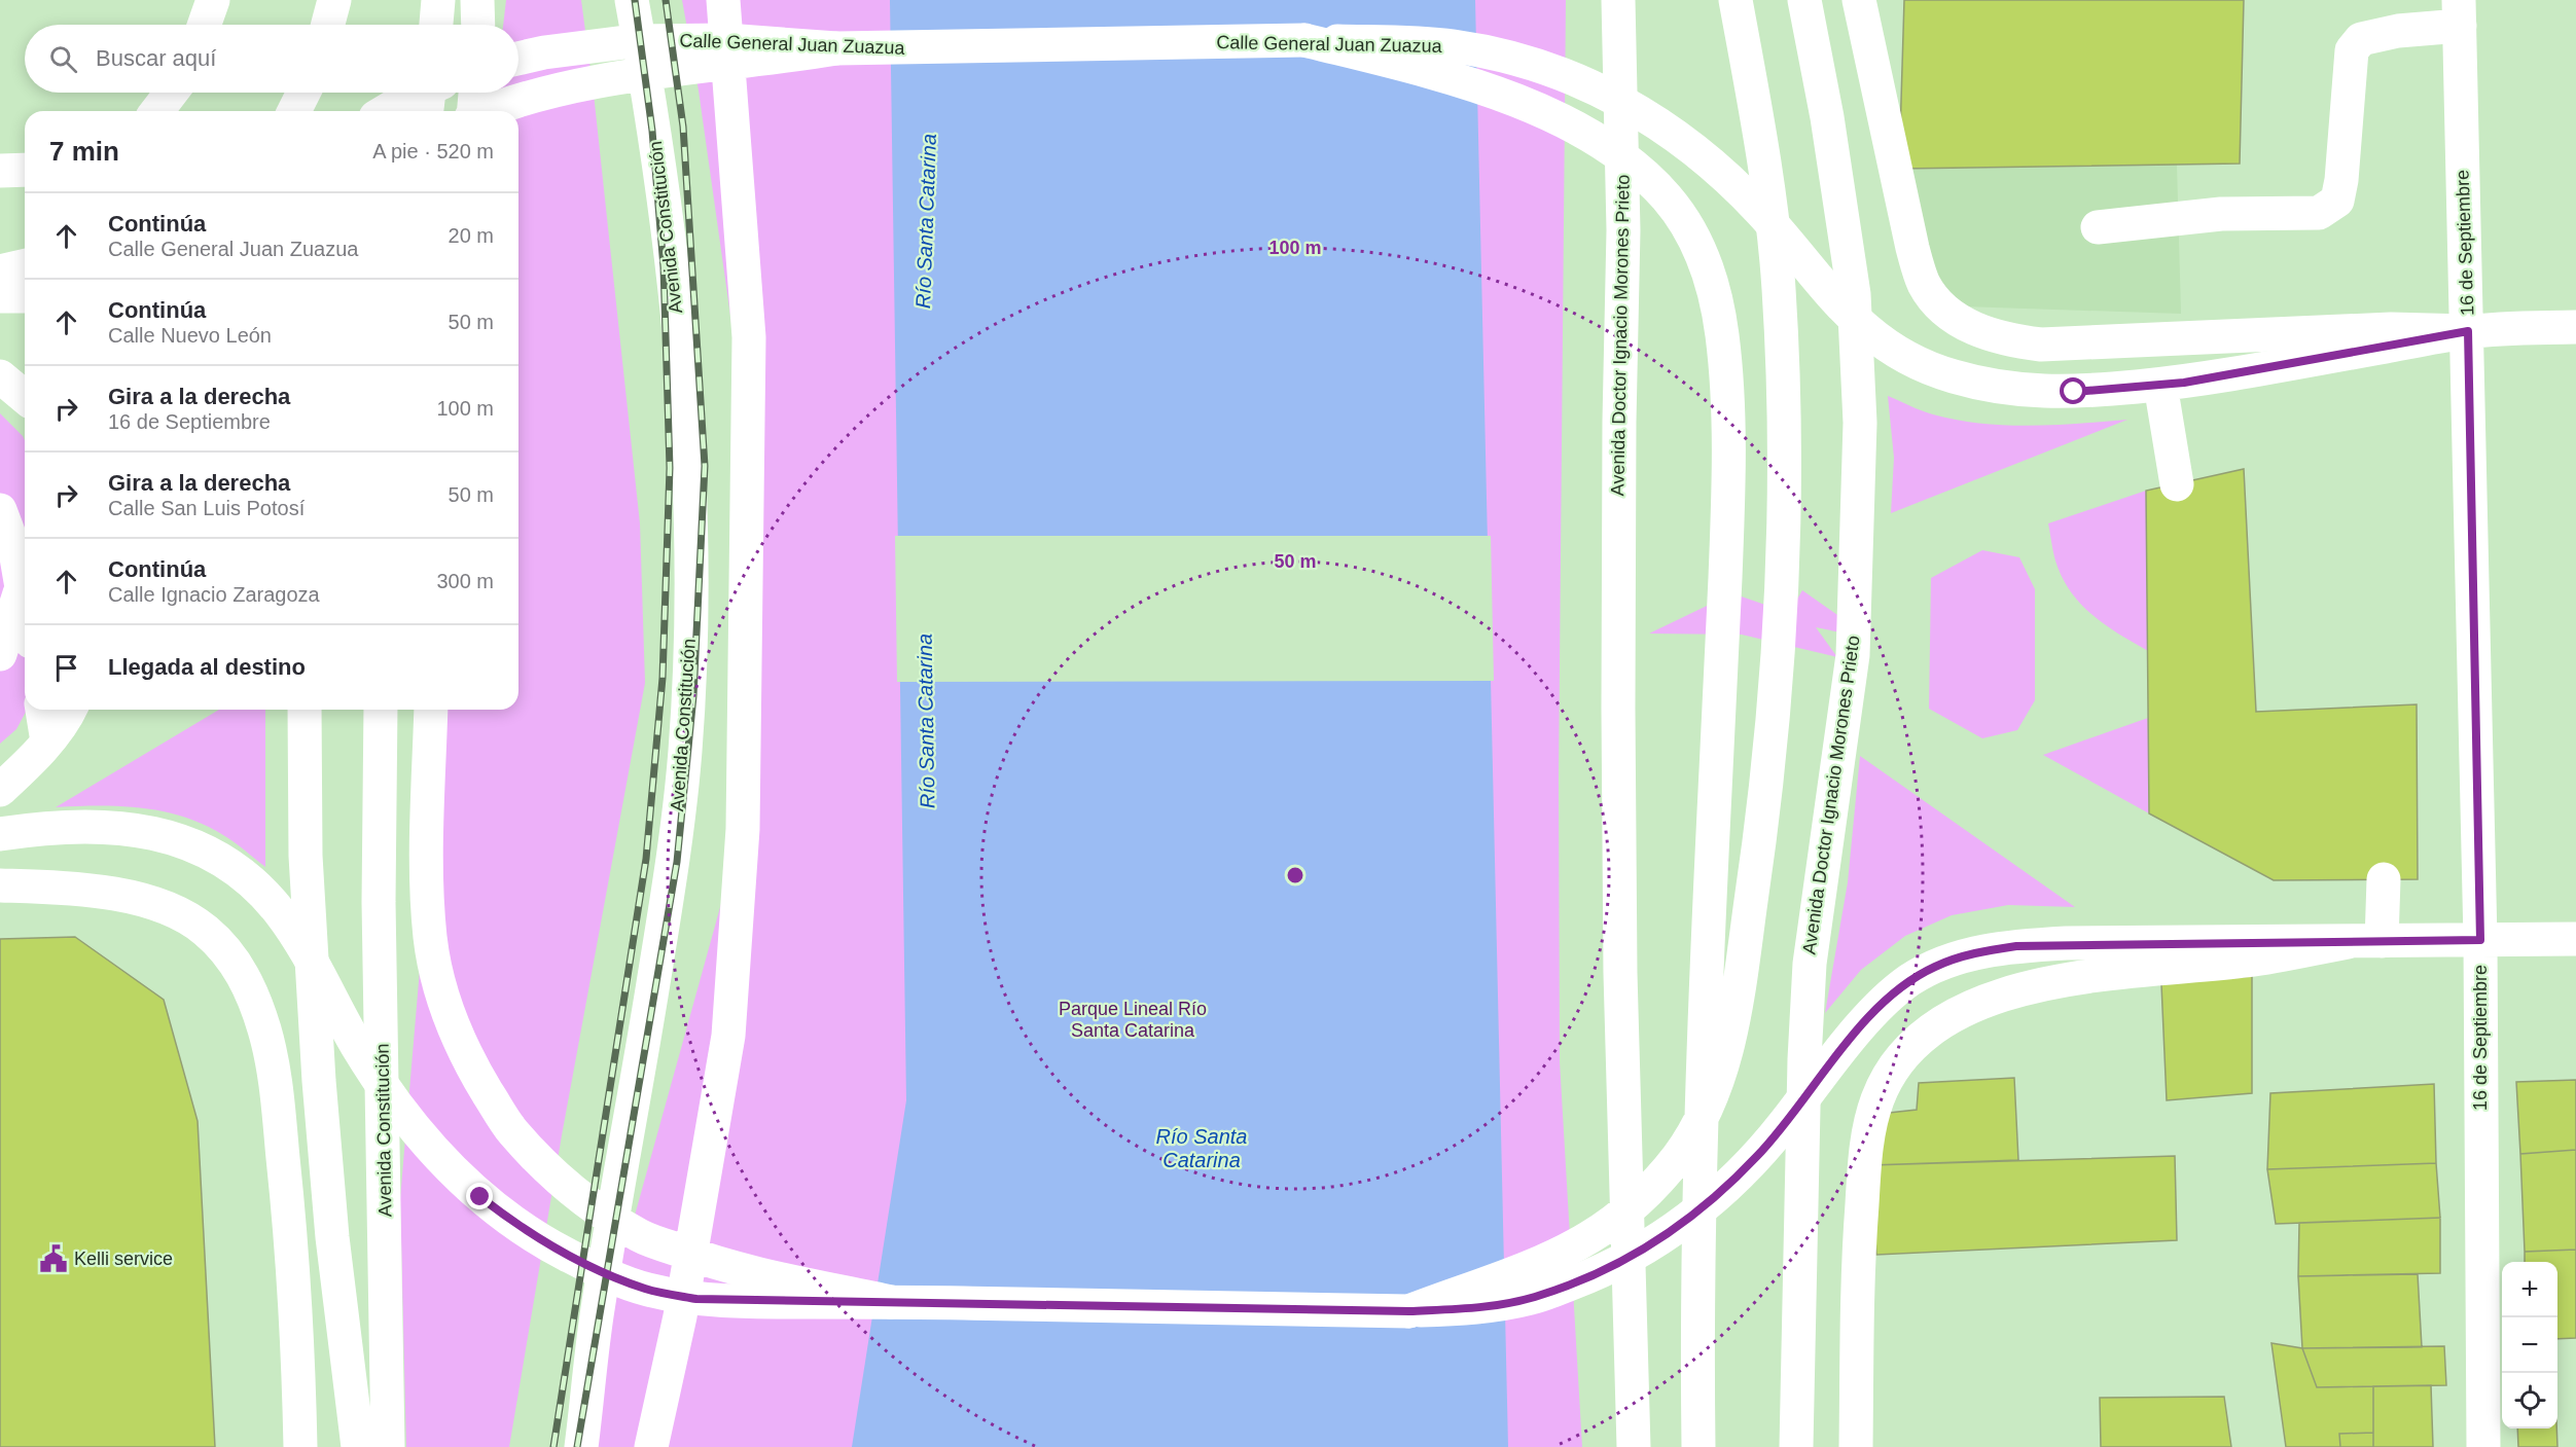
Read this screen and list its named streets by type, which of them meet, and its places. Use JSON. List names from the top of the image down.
{
  "streets": {
    "main road": [
      "Calle General Juan Zuazua",
      "Avenida Constitución",
      "16 de Septiembre",
      "Avenida Doctor Ignacio Morones Prieto"
    ]
  },
  "crossings": [
    ["Calle General Juan Zuazua", "16 de Septiembre"]
  ],
  "water": ["Río Santa Catarina"],
  "parks": ["Parque Lineal Río Santa Catarina"],
  "places": {
    "public building": ["Kelli service"]
  },
  "page": {
    "search": "Buscar aquí",
    "heading": ["7 min", "A pie · 520 m"],
    "list": [
      ["Continúa", "Calle General Juan Zuazua", "20 m"],
      ["Continúa", "Calle Nuevo León", "50 m"],
      ["Gira a la derecha", "16 de Septiembre", "100 m"],
      ["Gira a la derecha", "Calle San Luis Potosí", "50 m"],
      ["Continúa", "Calle Ignacio Zaragoza", "300 m"],
      "Llegada al destino"
    ],
    "map_buttons": ["+", "−"]
  },
  "rings": ["100 m", "50 m"]
}
